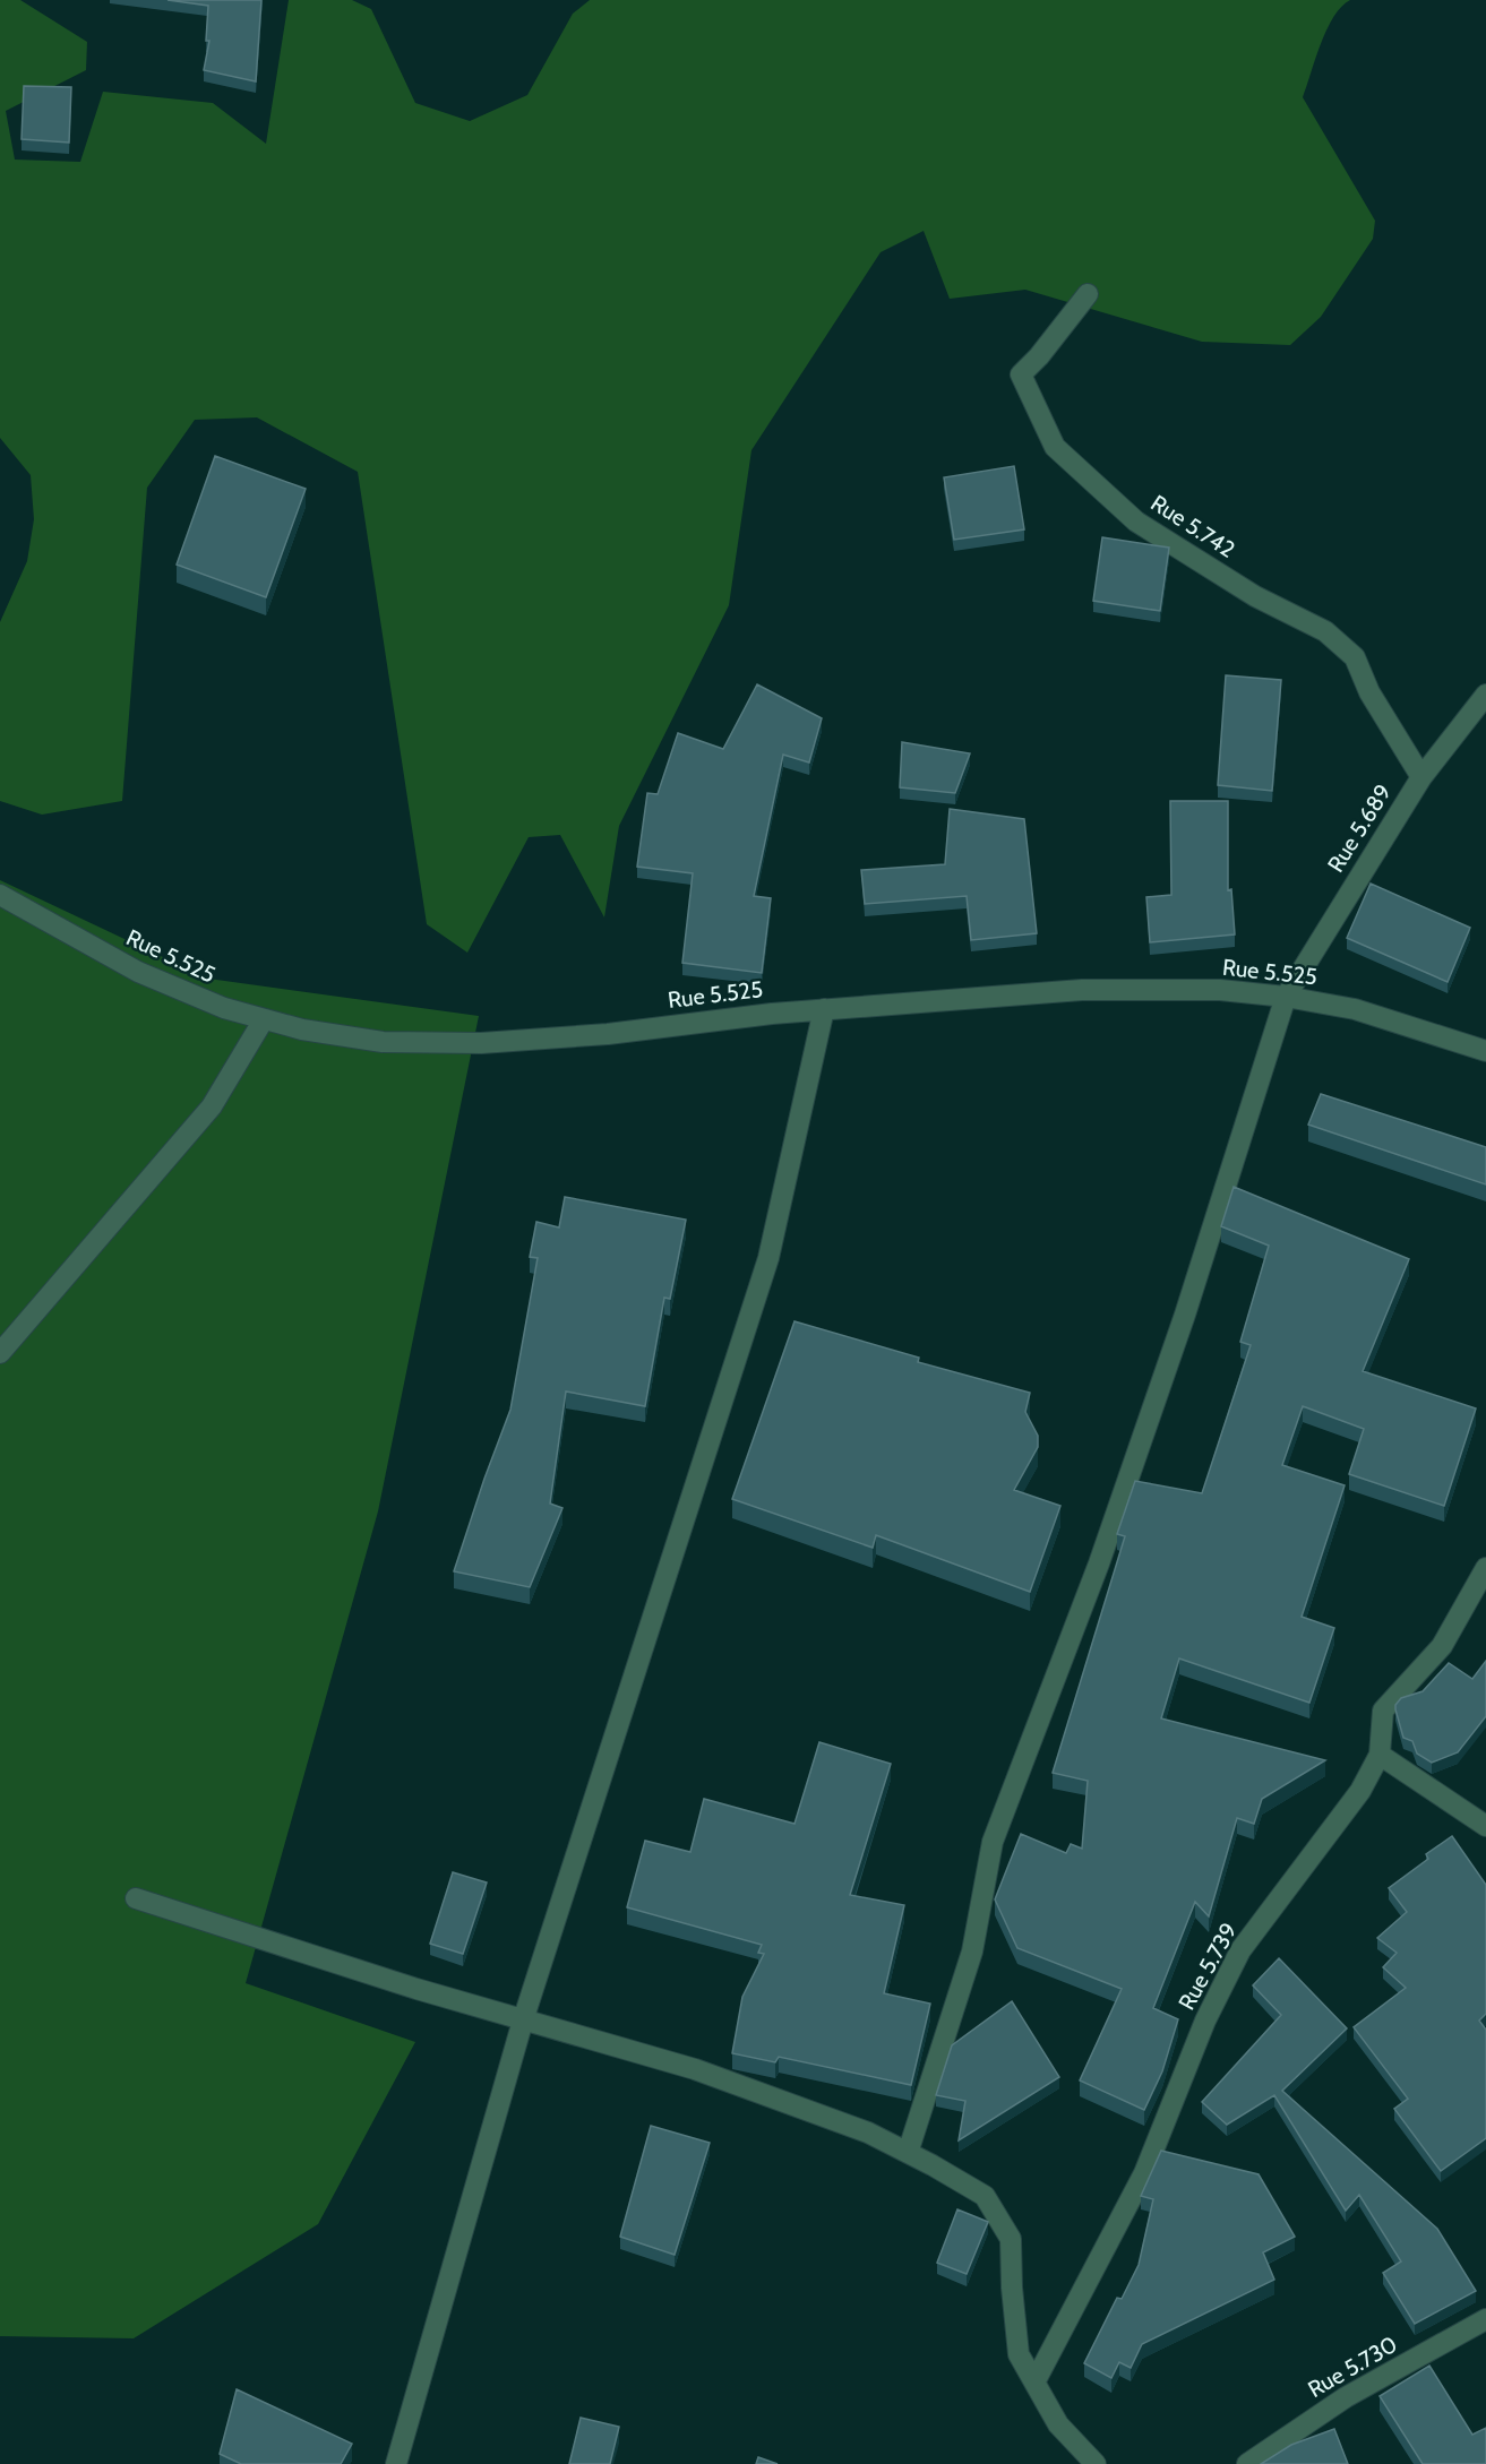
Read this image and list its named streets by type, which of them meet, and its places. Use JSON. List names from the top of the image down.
{
  "streets": {
    "street": [
      "Rue 5.742",
      "Rue 5.689",
      "Rue 5.525",
      "Rue 5.739",
      "Rue 5.730"
    ]
  },
  "crossings": [
    ["Rue 5.742", "Rue 5.689"],
    ["Rue 5.689", "Rue 5.525"]
  ]
}
